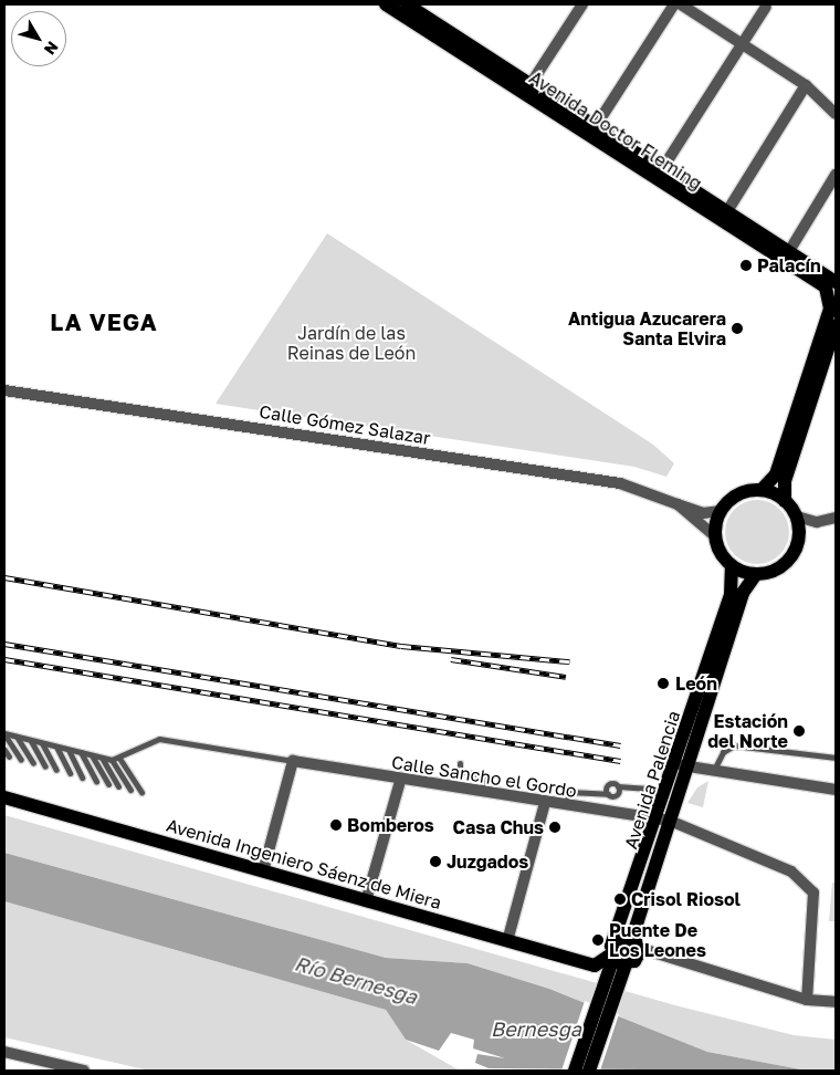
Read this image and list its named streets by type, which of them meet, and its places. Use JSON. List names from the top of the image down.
{
  "streets": {
    "main road": ["Avenida Doctor Fleming", "Avenida Palencia", "Avenida Ingeniero Sáenz de Miera"],
    "street": ["Calle Gómez Salazar", "Calle Sancho el Gordo"]
  },
  "crossings": [
    ["Calle Gómez Salazar", "Avenida Palencia"],
    ["Calle Sancho el Gordo", "Avenida Palencia"]
  ],
  "districts": ["LA VEGA"],
  "water": ["Río Bernesga", "Bernesga"],
  "parks": ["Jardín de las Reinas de León"],
  "places": [
    "Palacín",
    "Antigua Azucarera Santa Elvira",
    "León",
    "Estación del Norte",
    "Bomberos",
    "Casa Chus",
    "Juzgados",
    "Crisol Riosol",
    "Puente De Los Leones"
  ],
  "north": "bottom right"
}
